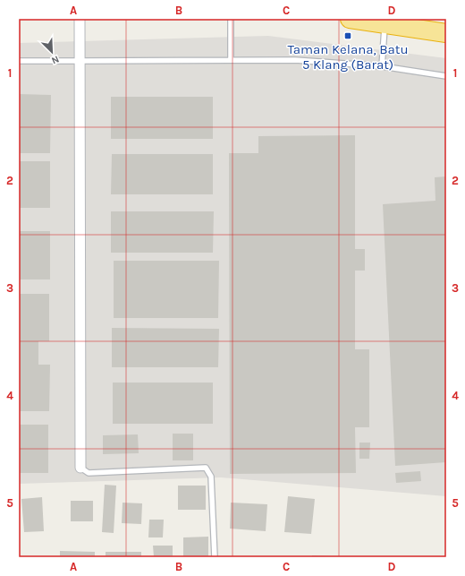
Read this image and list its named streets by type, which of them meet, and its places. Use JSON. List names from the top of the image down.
{
  "places": {
    "transit": ["Taman Kelana, Batu 5 Klang (Barat)"]
  },
  "north": "bottom right",
  "grid": {
    "columns": [
      "A",
      "B",
      "C",
      "D"
    ],
    "rows": [
      "1",
      "2",
      "3",
      "4",
      "5"
    ]
  }
}
